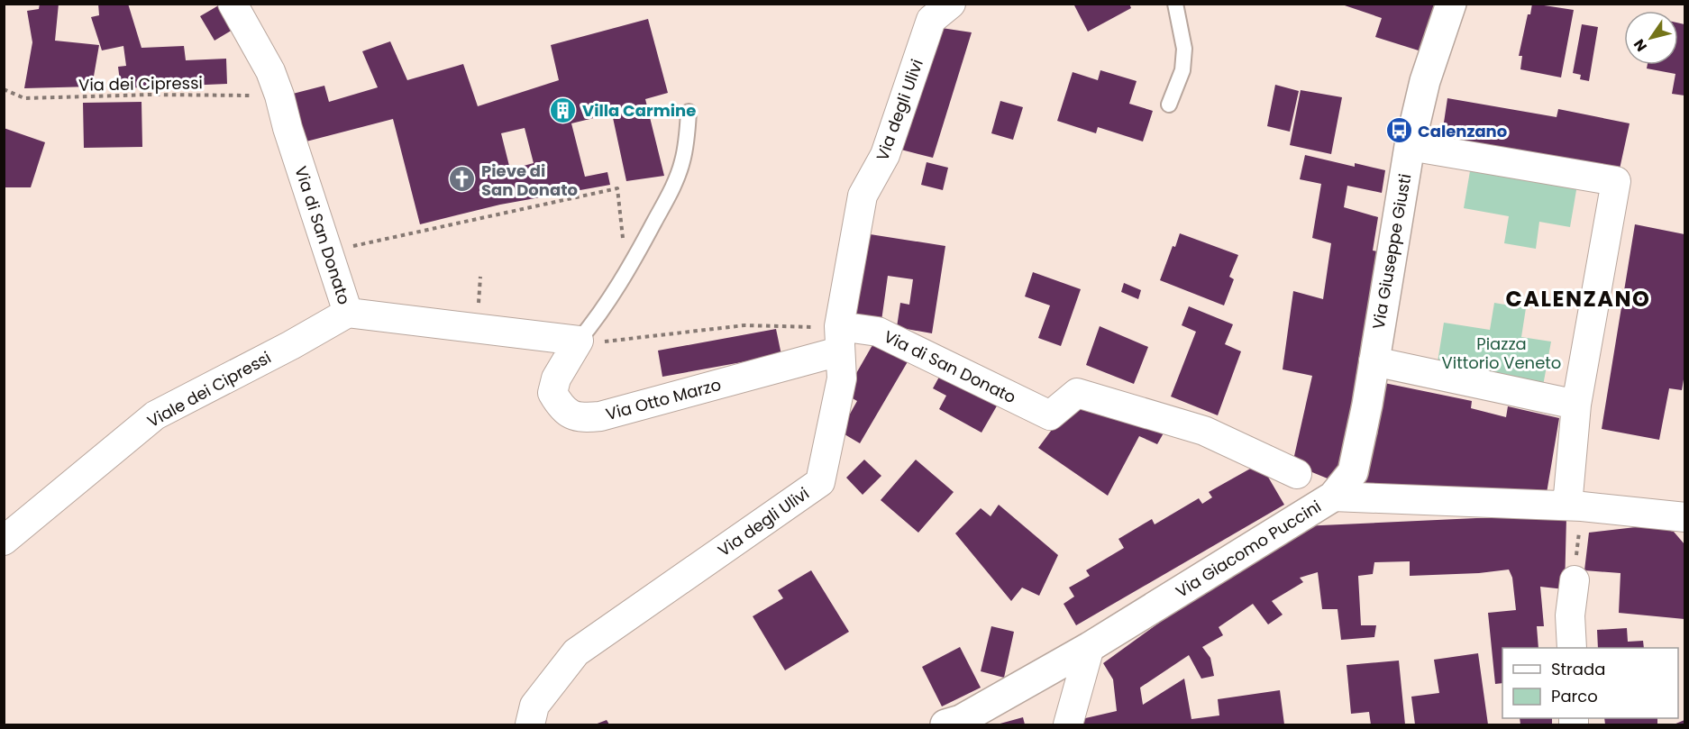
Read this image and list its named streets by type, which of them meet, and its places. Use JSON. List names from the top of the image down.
{
  "streets": {
    "street": [
      "Via degli Ulivi",
      "Via di San Donato",
      "Via Giuseppe Giusti",
      "Viale dei Cipressi",
      "Via Otto Marzo",
      "Via Giacomo Puccini"
    ],
    "path": ["Via dei Cipressi"]
  },
  "crossings": [
    ["Via dei Cipressi", "Via di San Donato"],
    ["Via degli Ulivi", "Via di San Donato"],
    ["Via degli Ulivi", "Via Otto Marzo"],
    ["Via di San Donato", "Viale dei Cipressi"],
    ["Via di San Donato", "Via Otto Marzo"],
    ["Via Giuseppe Giusti", "Via Giacomo Puccini"]
  ],
  "districts": ["CALENZANO"],
  "parks": ["Piazza Vittorio Veneto"],
  "places": {
    "building": ["Villa Carmine"],
    "bus stop": ["Calenzano"],
    "church": ["Pieve di San Donato"]
  },
  "legend": ["Strada", "Parco"],
  "north": "bottom left"
}
